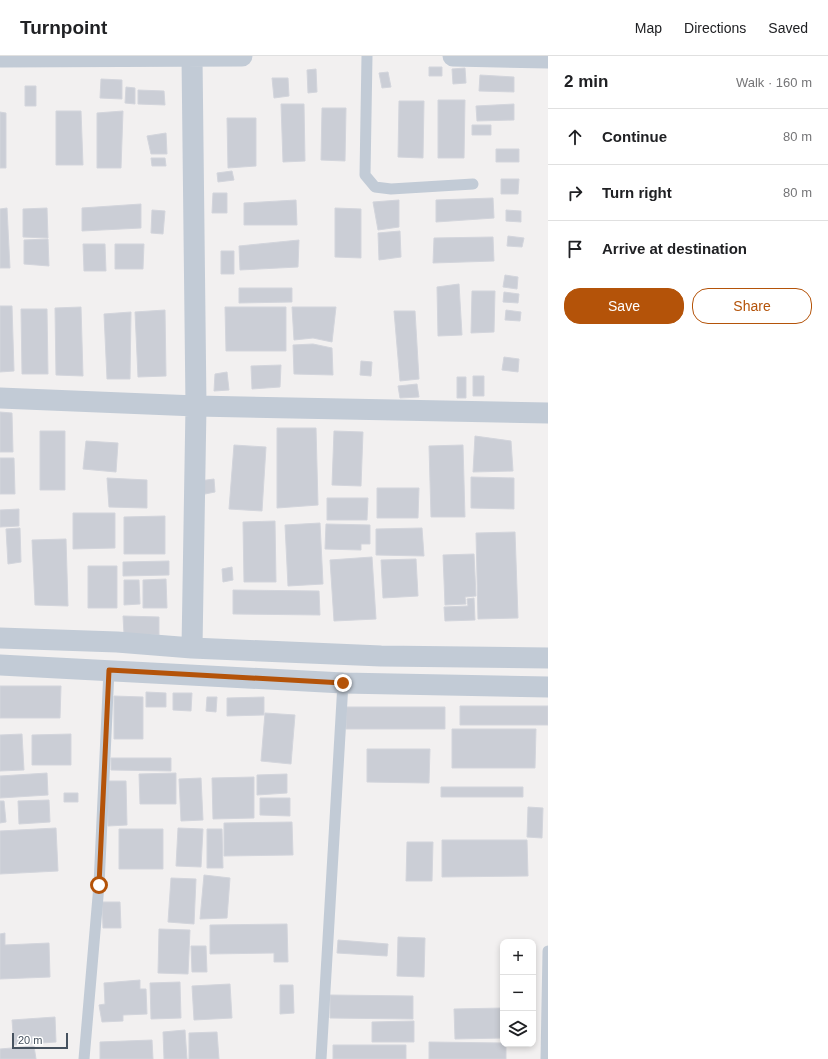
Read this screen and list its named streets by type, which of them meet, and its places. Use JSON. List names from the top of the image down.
{
  "scale_bar": "20 m",
  "page": {
    "header": "Turnpoint",
    "nav": ["Map", "Directions", "Saved"],
    "heading": ["2 min", "Walk · 160 m"],
    "list": [
      ["Continue", "80 m"],
      ["Turn right", "80 m"],
      "Arrive at destination"
    ],
    "buttons": ["Save", "Share"],
    "map_buttons": ["+", "−"],
    "scale": "20 m"
  }
}
